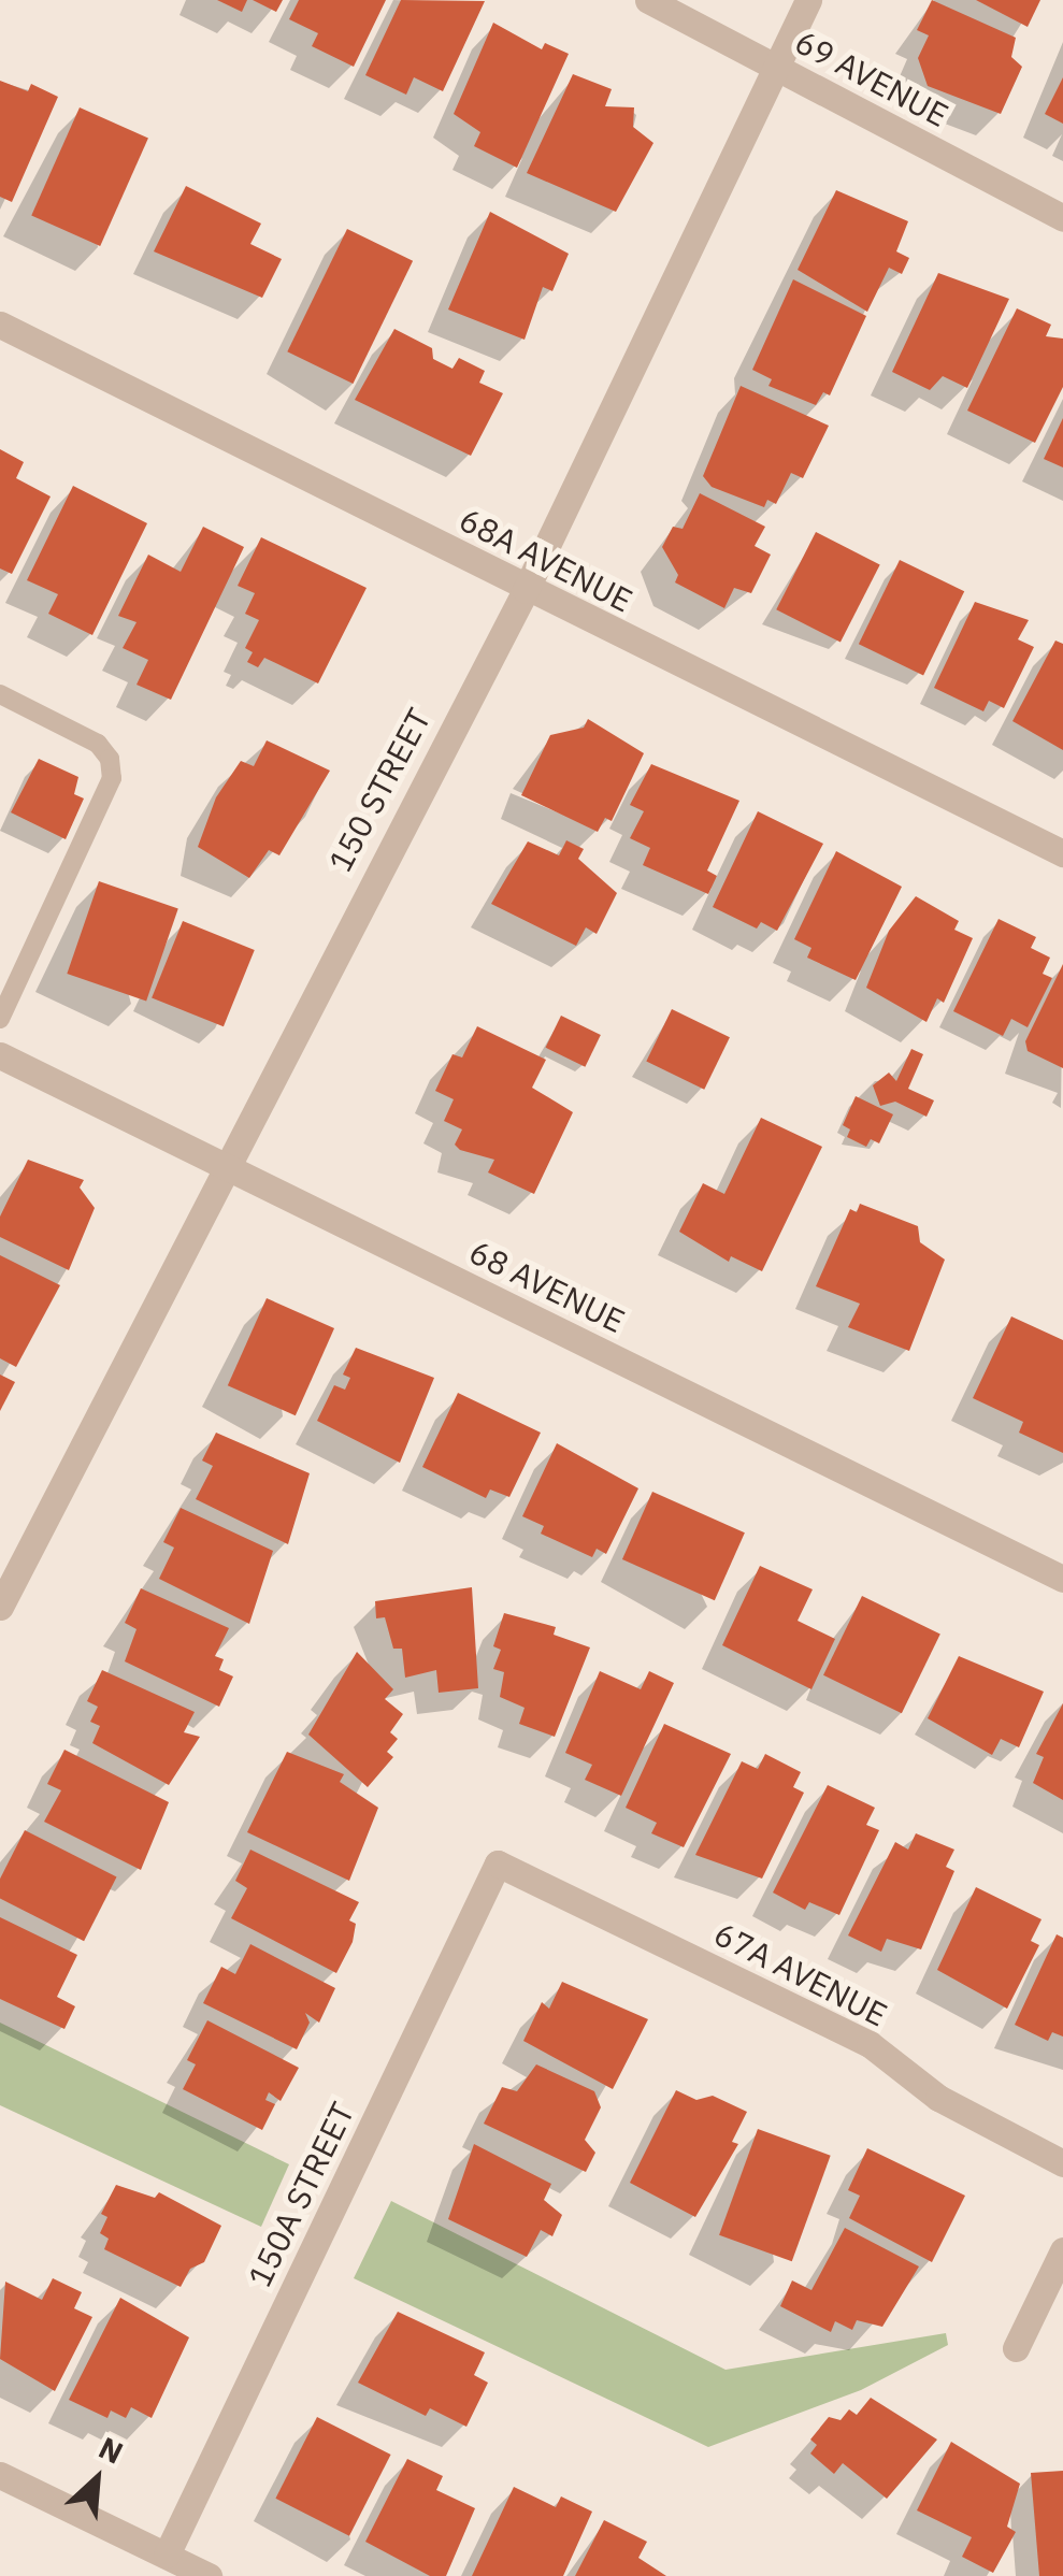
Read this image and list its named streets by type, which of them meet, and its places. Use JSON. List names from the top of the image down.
{
  "streets": {
    "street": [
      "69 AVENUE",
      "68A AVENUE",
      "150 STREET",
      "68 AVENUE",
      "67A AVENUE",
      "150A STREET"
    ]
  },
  "crossings": [
    ["69 AVENUE", "150 STREET"],
    ["68A AVENUE", "150 STREET"],
    ["150 STREET", "68 AVENUE"],
    ["67A AVENUE", "150A STREET"]
  ],
  "north": "top right"
}
